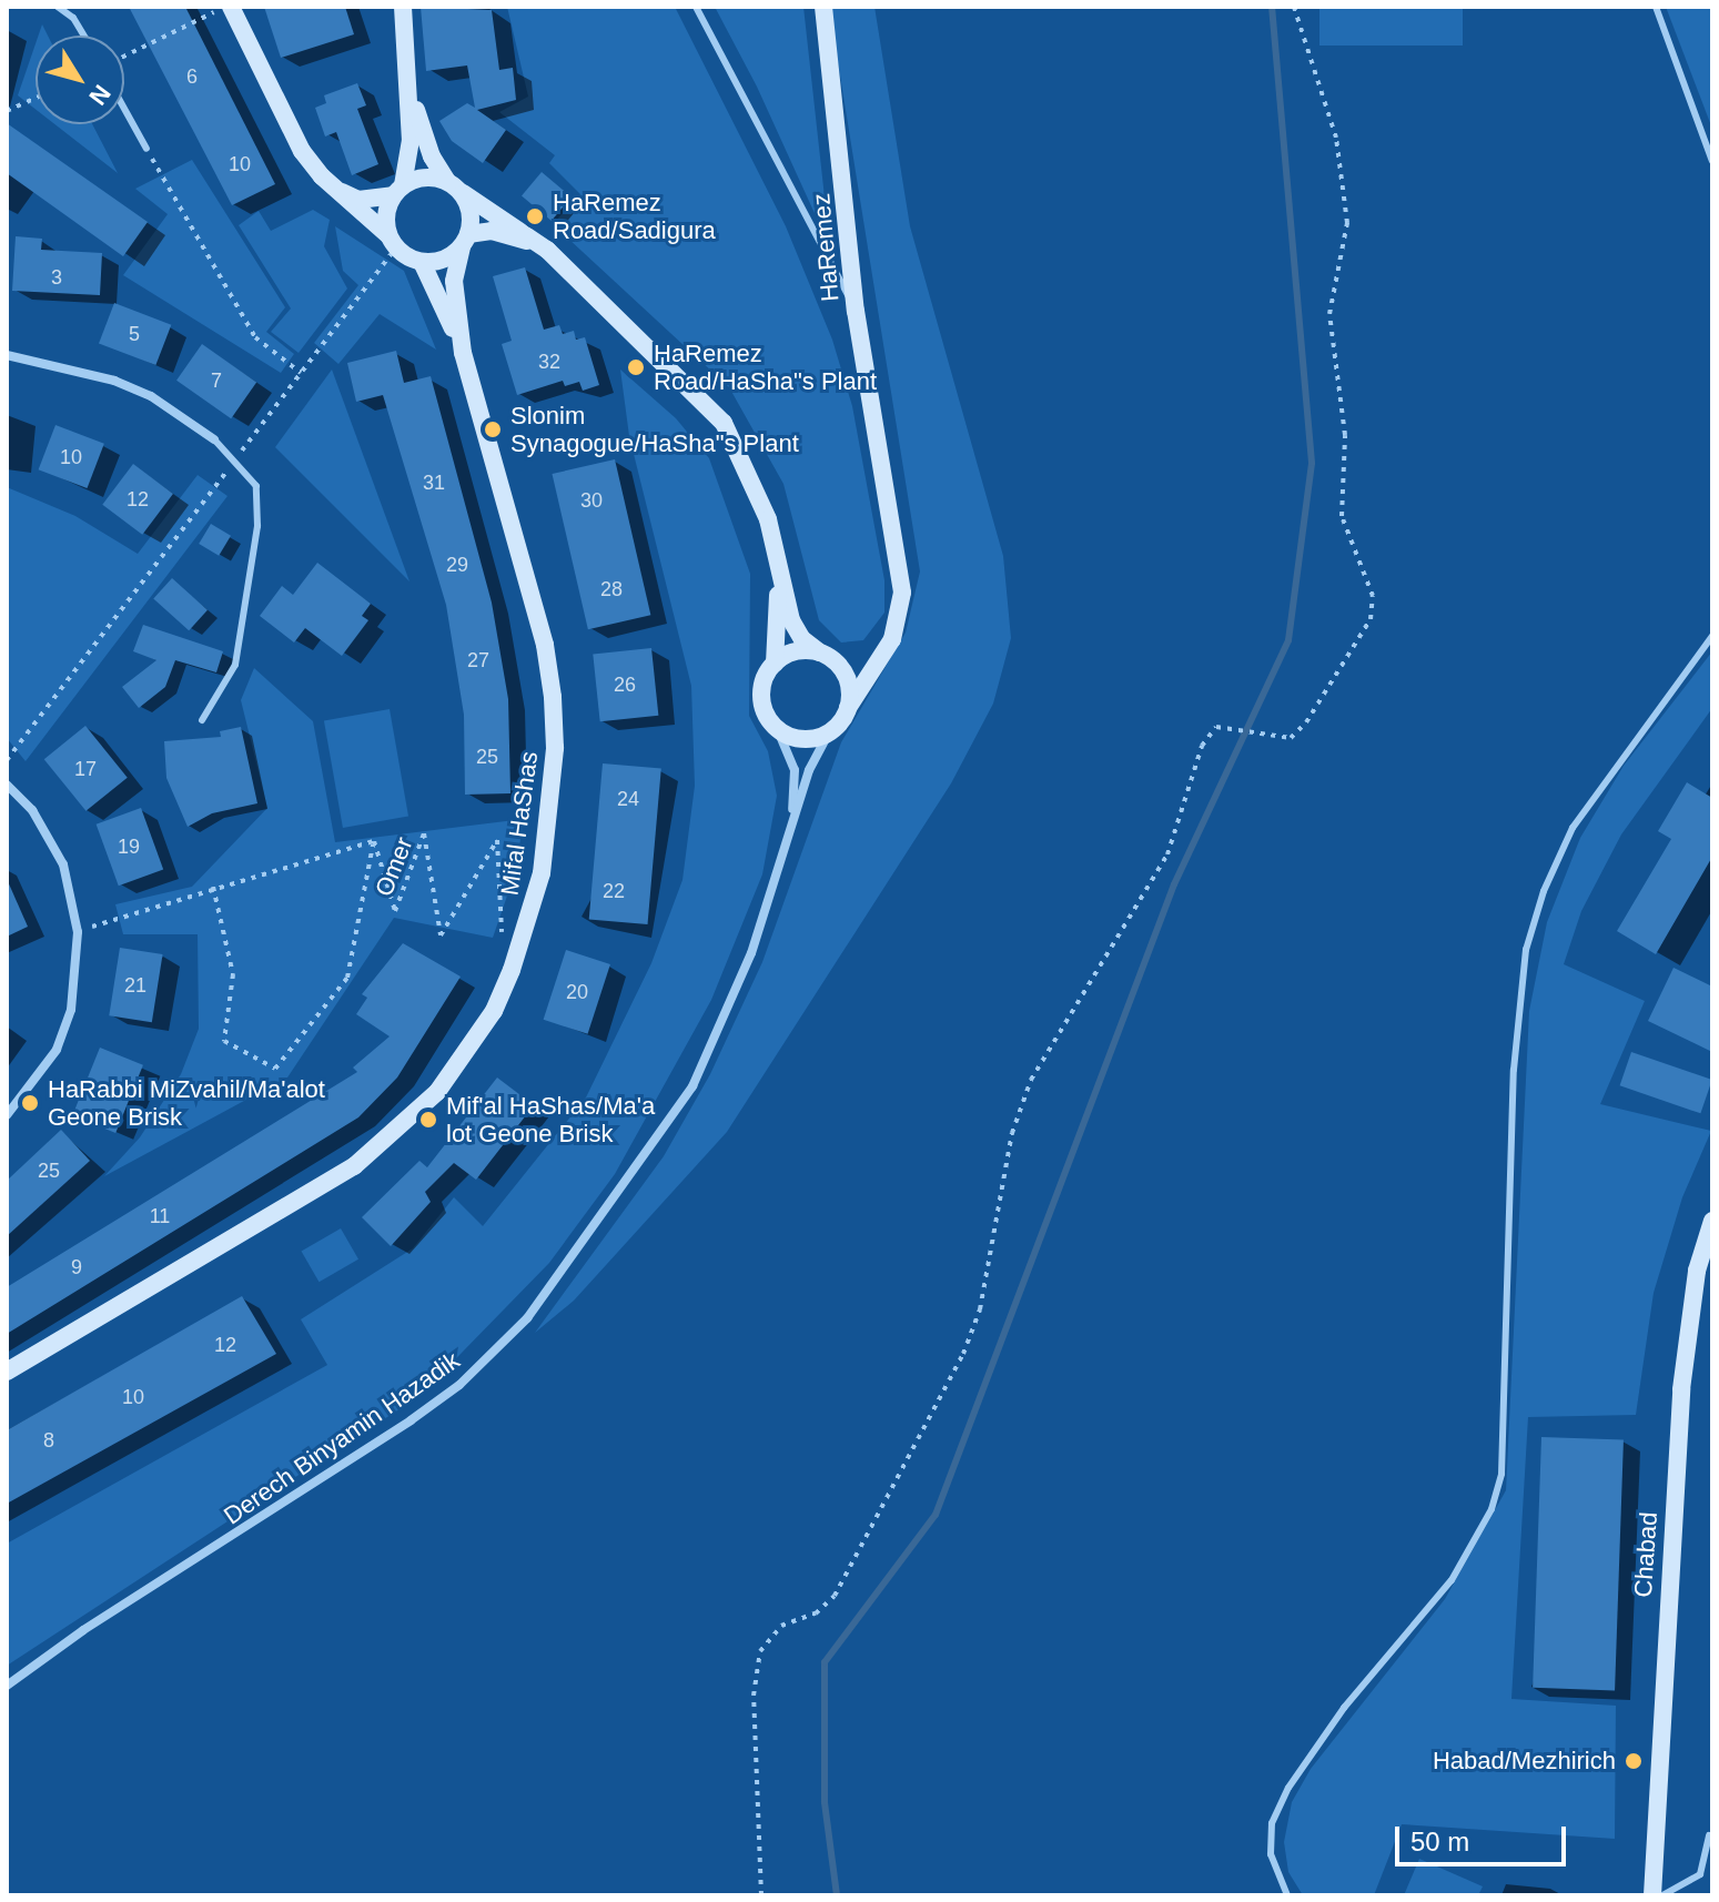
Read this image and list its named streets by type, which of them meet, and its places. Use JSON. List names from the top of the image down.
{
  "streets": {
    "street": [
      "HaRemez",
      "Mifal HaShas",
      "Derech Binyamin Hazadik",
      "Chabad"
    ],
    "path": ["Omer"]
  },
  "crossings": [
    ["Mifal HaShas", "Omer"]
  ],
  "places": [
    "HaRemez Road/Sadigura",
    "HaRemez Road/HaSha\"s Plant",
    "Slonim Synagogue/HaSha\"s Plant",
    "HaRabbi MiZvahil/Ma'alot Geone Brisk",
    "Mif'al HaShas/Ma'a lot Geone Brisk",
    "Habad/Mezhirich"
  ],
  "house_numbers": [
    "6",
    "10",
    "3",
    "5",
    "32",
    "7",
    "10",
    "31",
    "12",
    "30",
    "29",
    "28",
    "27",
    "26",
    "25",
    "17",
    "24",
    "19",
    "22",
    "21",
    "20",
    "25",
    "11",
    "9",
    "12",
    "10",
    "8"
  ],
  "scale_bar": "50 m",
  "north": "bottom right"
}
